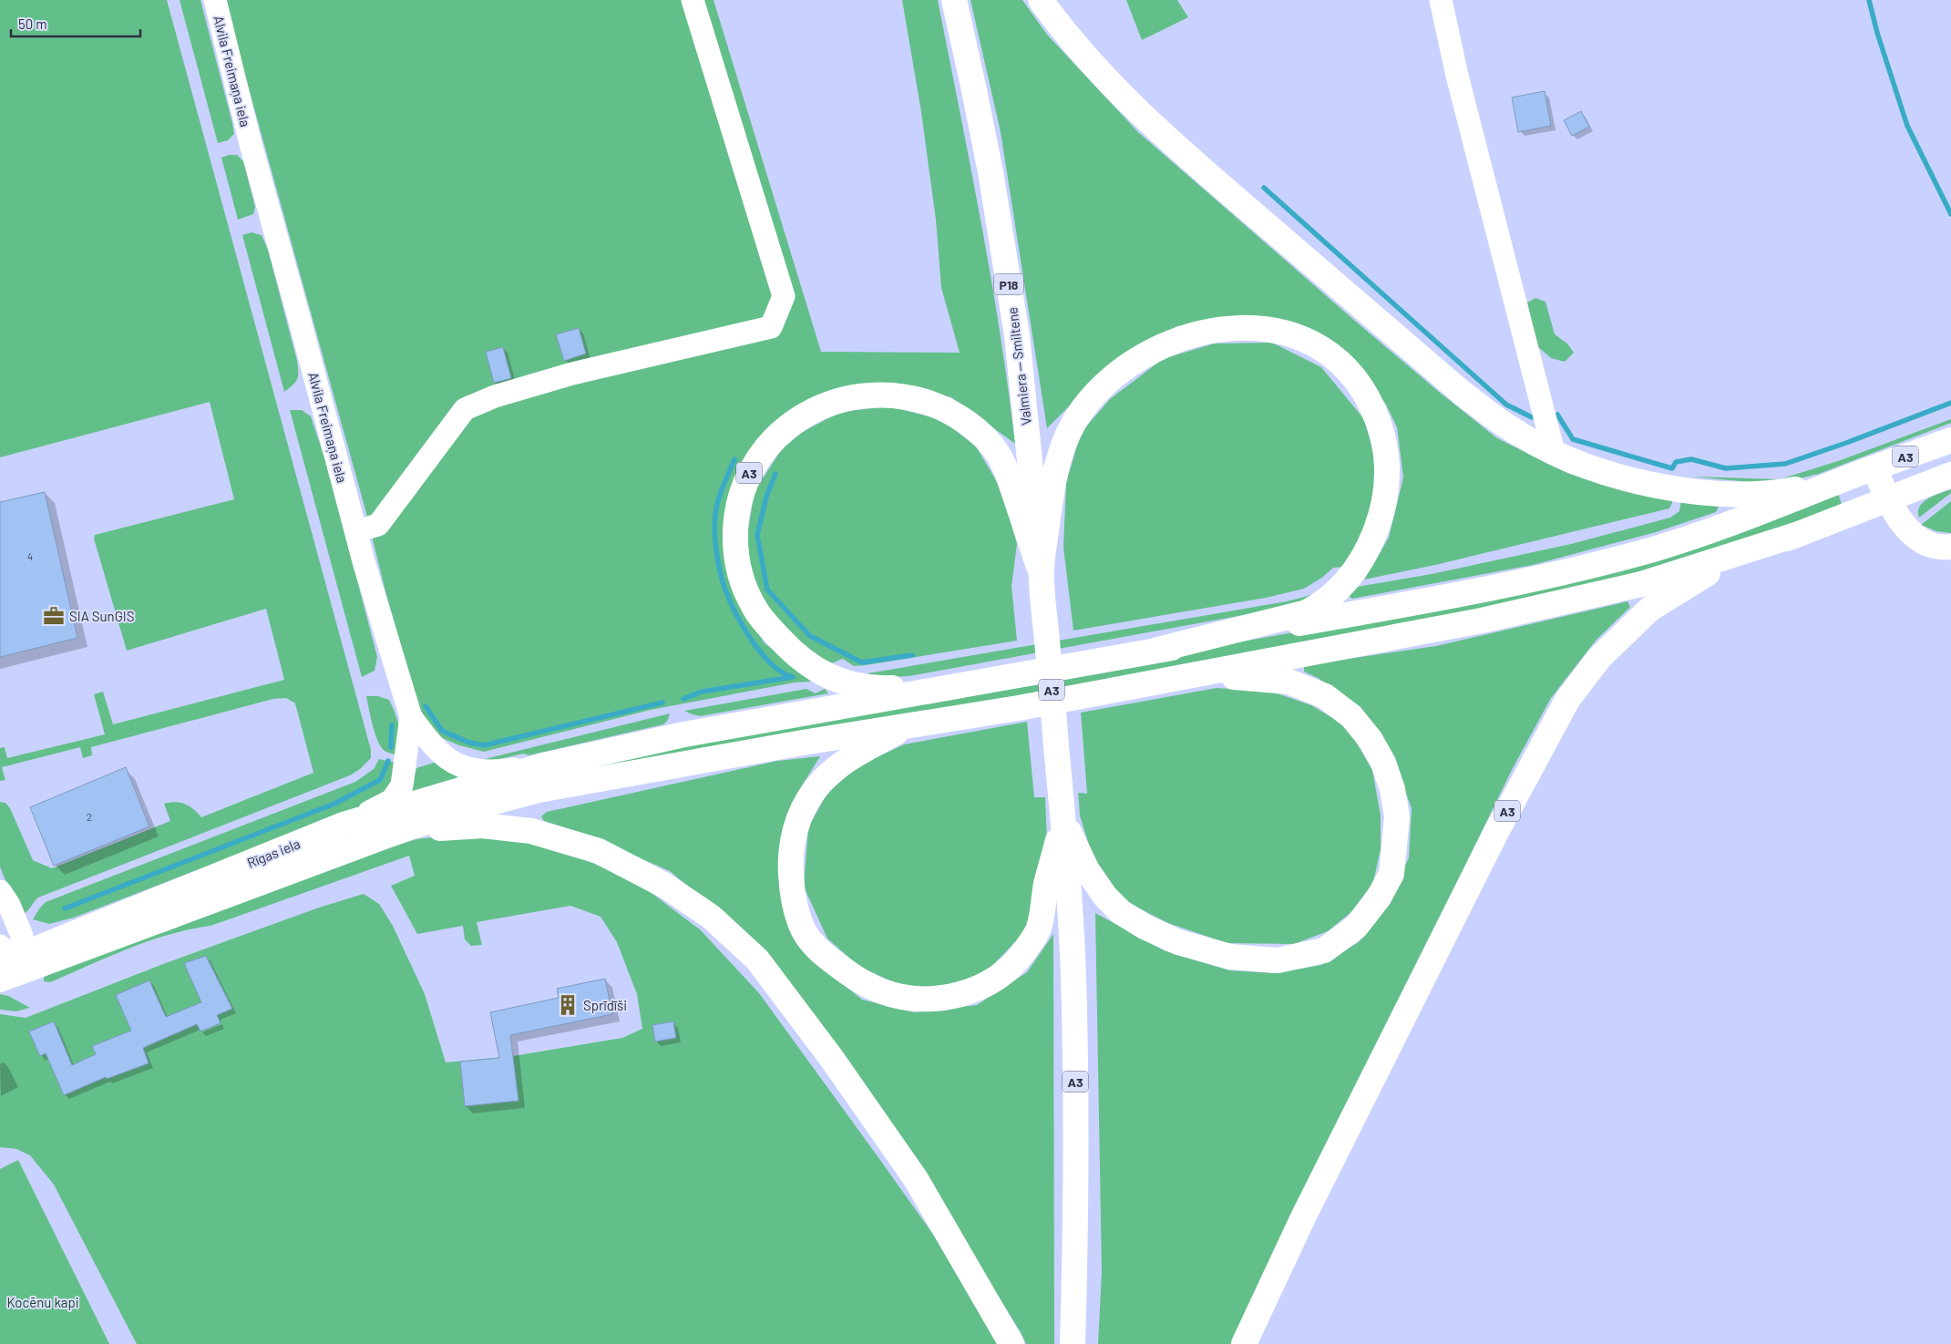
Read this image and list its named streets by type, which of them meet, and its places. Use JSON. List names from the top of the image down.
{
  "streets": {
    "main road": [
      "P18",
      "Valmiera — Smiltene",
      "A3",
      "Rīgas iela"
    ],
    "street": ["Alvila Freimaņa iela"]
  },
  "crossings": [
    ["Alvila Freimaņa iela", "Rīgas iela"],
    ["Valmiera — Smiltene", "A3"],
    ["A3", "Rīgas iela"]
  ],
  "parks": ["Kocēnu kapi"],
  "places": {
    "office": ["SIA SunGIS"],
    "building": ["Sprīdīši"]
  },
  "house_numbers": ["4", "2"],
  "scale_bar": "50 m"
}
